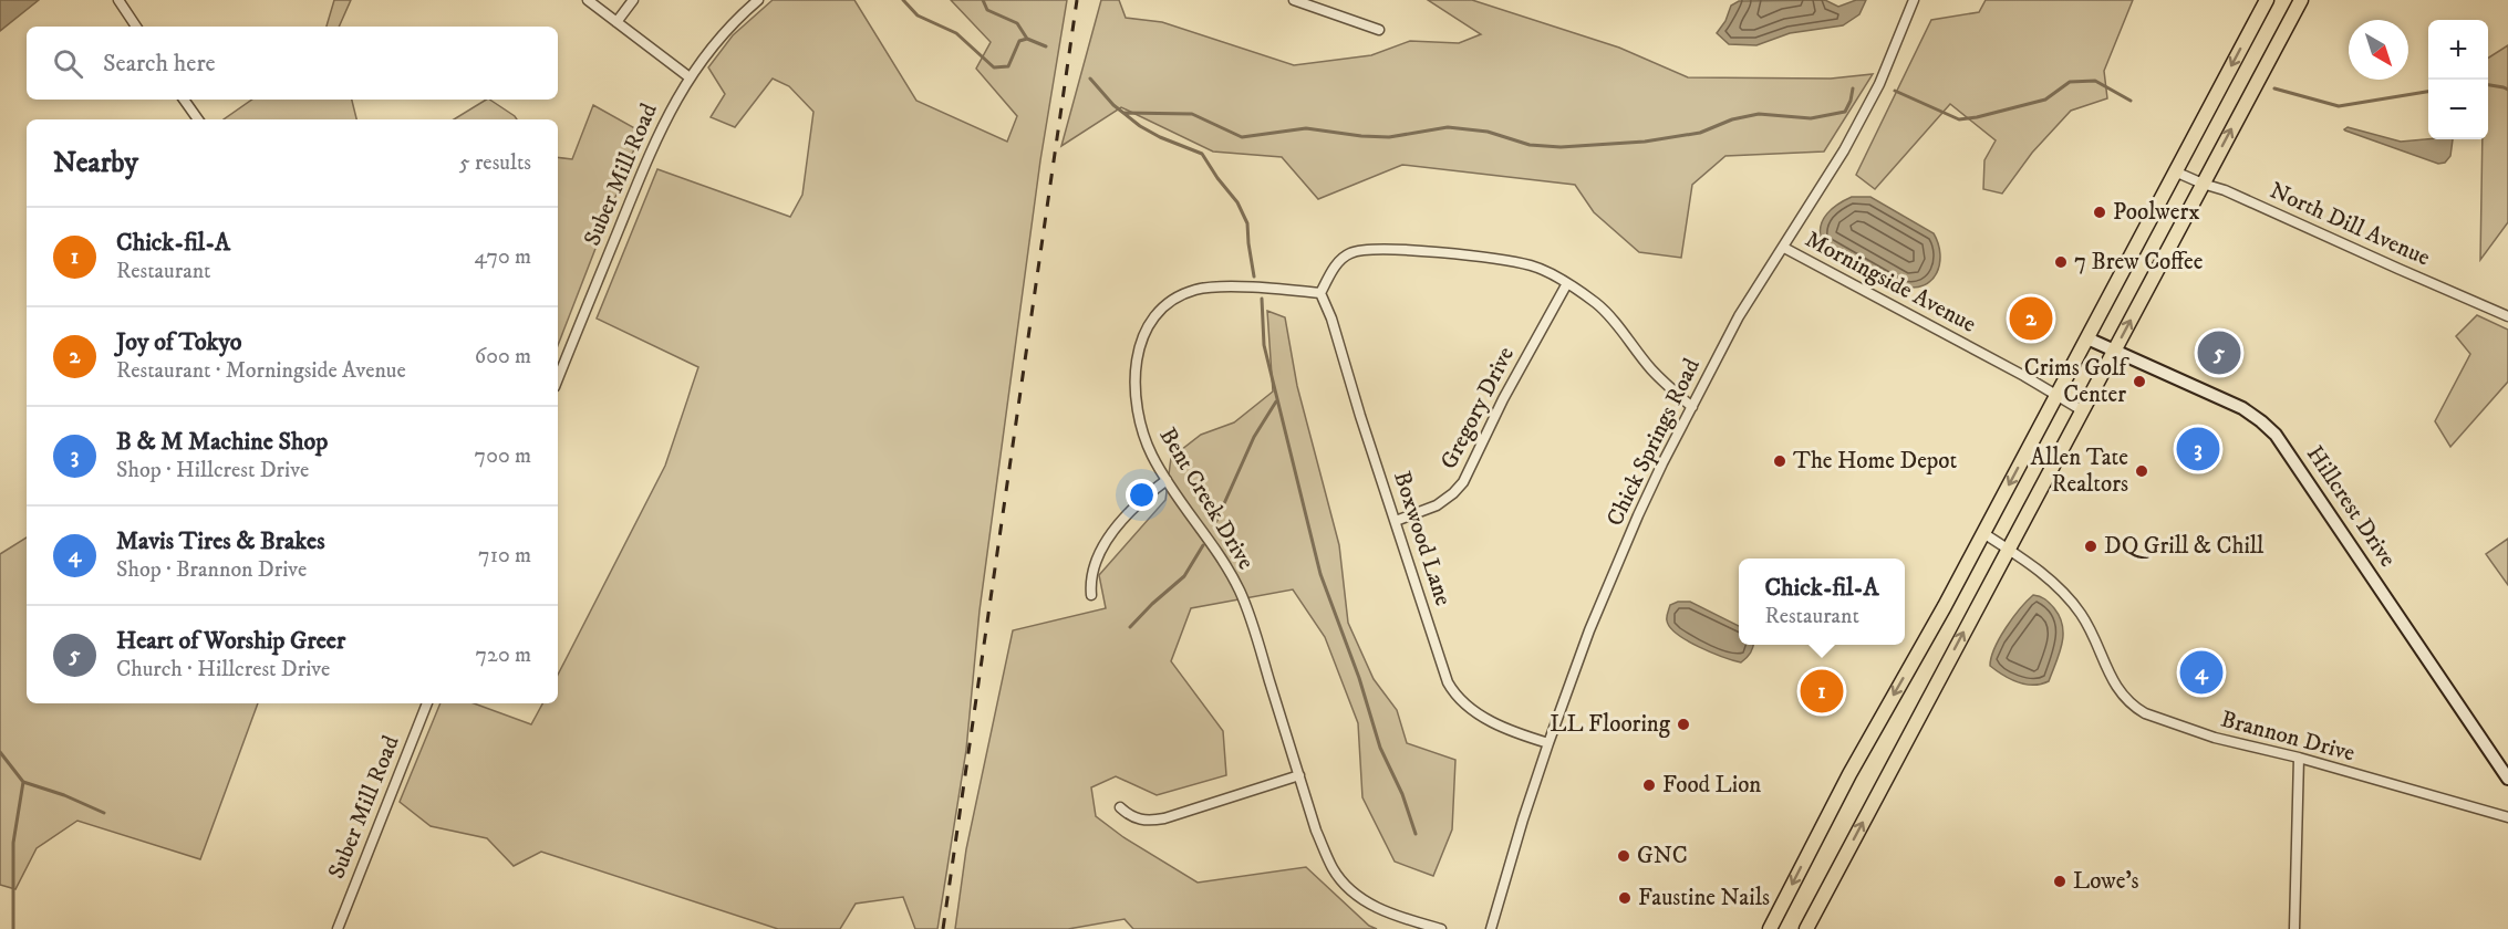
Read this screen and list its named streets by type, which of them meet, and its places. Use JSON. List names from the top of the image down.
{
  "streets": {
    "street": [
      "Suber Mill Road",
      "North Dill Avenue",
      "Morningside Avenue",
      "Gregory Drive",
      "Chick Springs Road",
      "Bent Creek Drive",
      "Hillcrest Drive",
      "Boxwood Lane",
      "Brannon Drive"
    ]
  },
  "crossings": [
    ["Morningside Avenue", "Chick Springs Road"],
    ["Gregory Drive", "Boxwood Lane"],
    ["Chick Springs Road", "Boxwood Lane"],
    ["Bent Creek Drive", "Boxwood Lane"]
  ],
  "places": [
    "Poolwerx",
    "7 Brew Coffee",
    "Crims Golf Center",
    "The Home Depot",
    "Allen Tate Realtors",
    "DQ Grill & Chill",
    "LL Flooring",
    "Food Lion",
    "GNC",
    "Lowe's",
    "Faustine Nails"
  ],
  "north": "bottom right",
  "page": {
    "map_buttons": ["+", "−"],
    "search": "Search here",
    "heading": ["Nearby", "5 results"],
    "list": [
      {
        "mark": "1",
        "name": "Chick-fil-A",
        "note": "Restaurant",
        "value": "470 m"
      },
      {
        "mark": "2",
        "name": "Joy of Tokyo",
        "note": "Restaurant · Morningside Avenue",
        "value": "600 m"
      },
      {
        "mark": "3",
        "name": "B & M Machine Shop",
        "note": "Shop · Hillcrest Drive",
        "value": "700 m"
      },
      {
        "mark": "4",
        "name": "Mavis Tires & Brakes",
        "note": "Shop · Brannon Drive",
        "value": "710 m"
      },
      {
        "mark": "5",
        "name": "Heart of Worship Greer",
        "note": "Church · Hillcrest Drive",
        "value": "720 m"
      }
    ],
    "pins": [
      "2",
      "5",
      "3",
      "4",
      "1"
    ],
    "popup": ["Chick-fil-A", "Restaurant"]
  }
}
